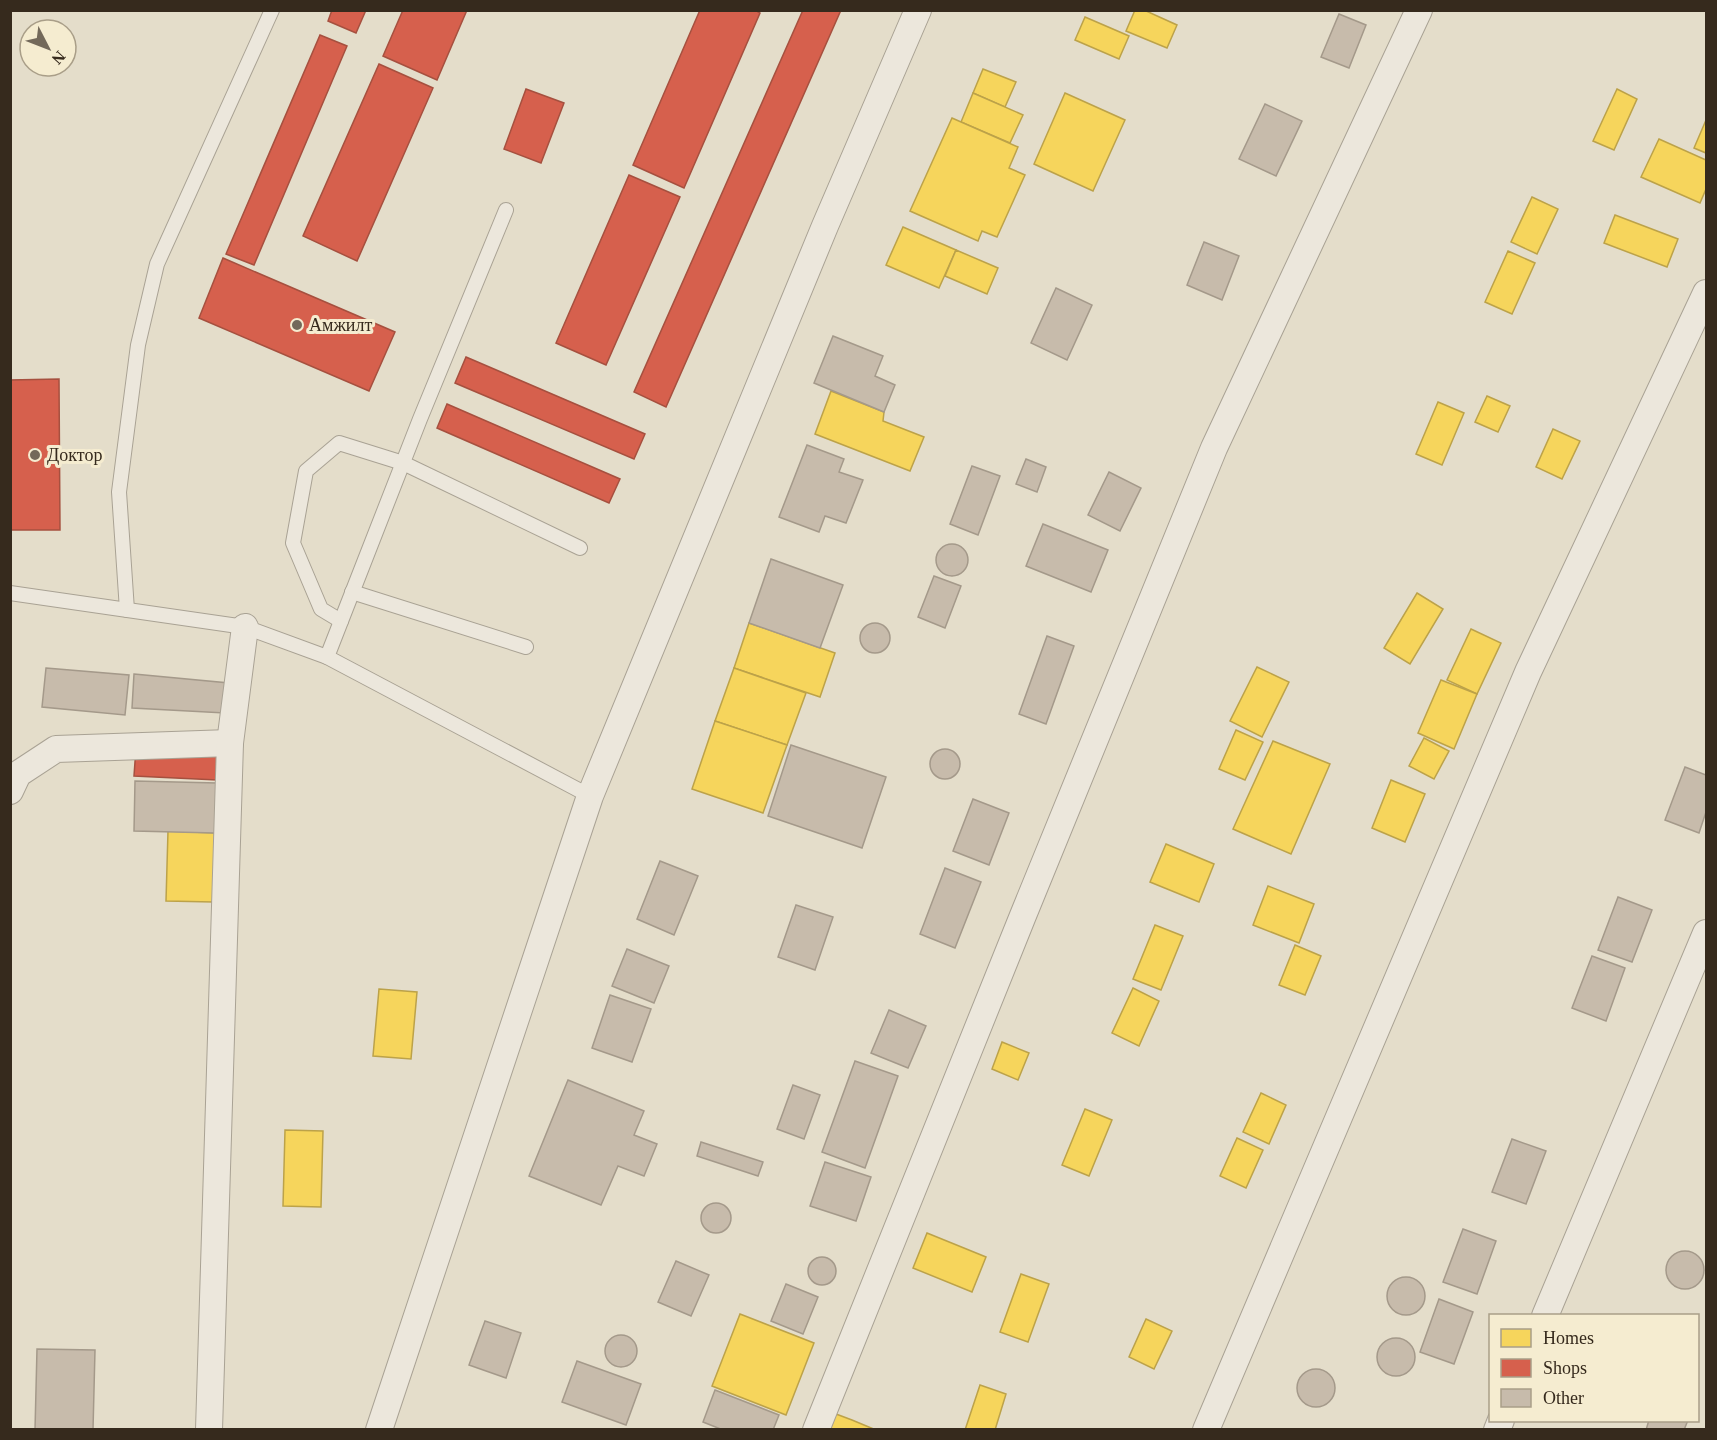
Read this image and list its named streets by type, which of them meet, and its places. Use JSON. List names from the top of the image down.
{
  "places": ["Амжилт", "Доктор"],
  "legend": ["Homes", "Shops", "Other"],
  "north": "bottom right"
}
